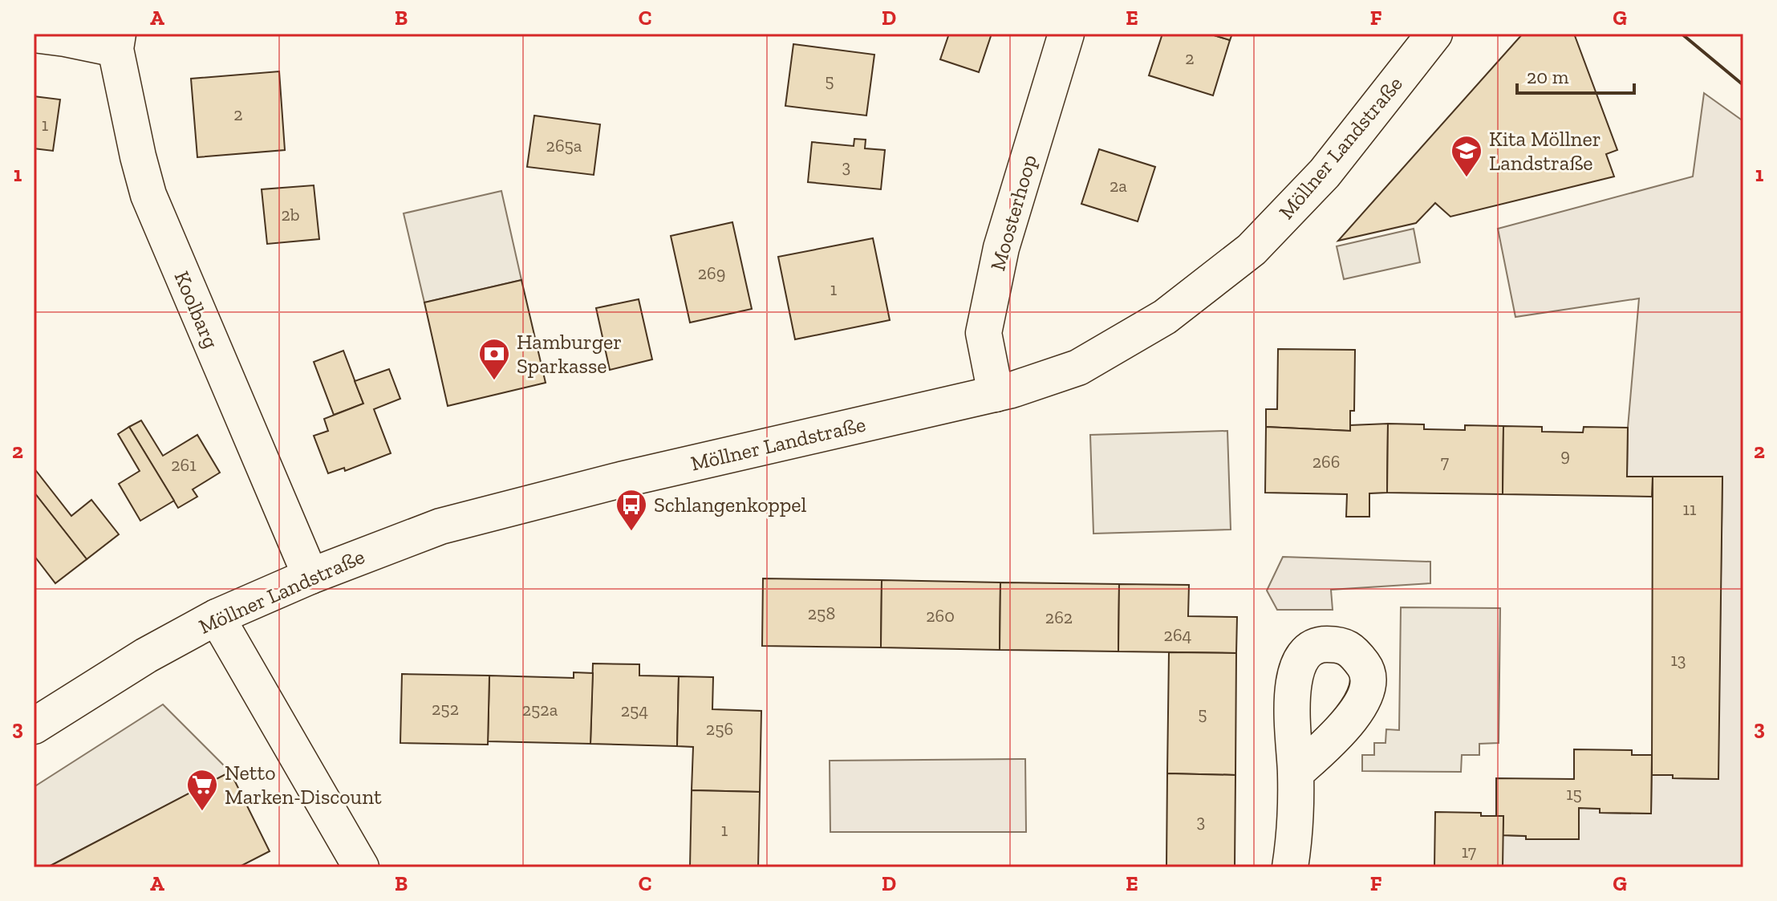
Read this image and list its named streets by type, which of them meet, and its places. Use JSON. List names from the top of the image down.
{
  "streets": {
    "street": ["Möllner Landstraße", "Moosterhoop", "Koolbarg"]
  },
  "crossings": [
    ["Möllner Landstraße", "Moosterhoop"],
    ["Möllner Landstraße", "Koolbarg"]
  ],
  "places": {
    "school or university": ["Kita Möllner Landstraße"],
    "bank": ["Hamburger Sparkasse"],
    "bus stop": ["Schlangenkoppel"],
    "supermarket": ["Netto Marken-Discount"]
  },
  "house_numbers": [
    "2",
    "5",
    "2",
    "1",
    "265a",
    "3",
    "2a",
    "2b",
    "269",
    "1",
    "9",
    "266",
    "7",
    "261",
    "11",
    "258",
    "260",
    "262",
    "264",
    "13",
    "252",
    "252a",
    "254",
    "5",
    "256",
    "15",
    "3",
    "1",
    "17"
  ],
  "scale_bar": "20 m",
  "grid": {
    "columns": [
      "A",
      "B",
      "C",
      "D",
      "E",
      "F",
      "G"
    ],
    "rows": ["1", "2", "3"]
  }
}
